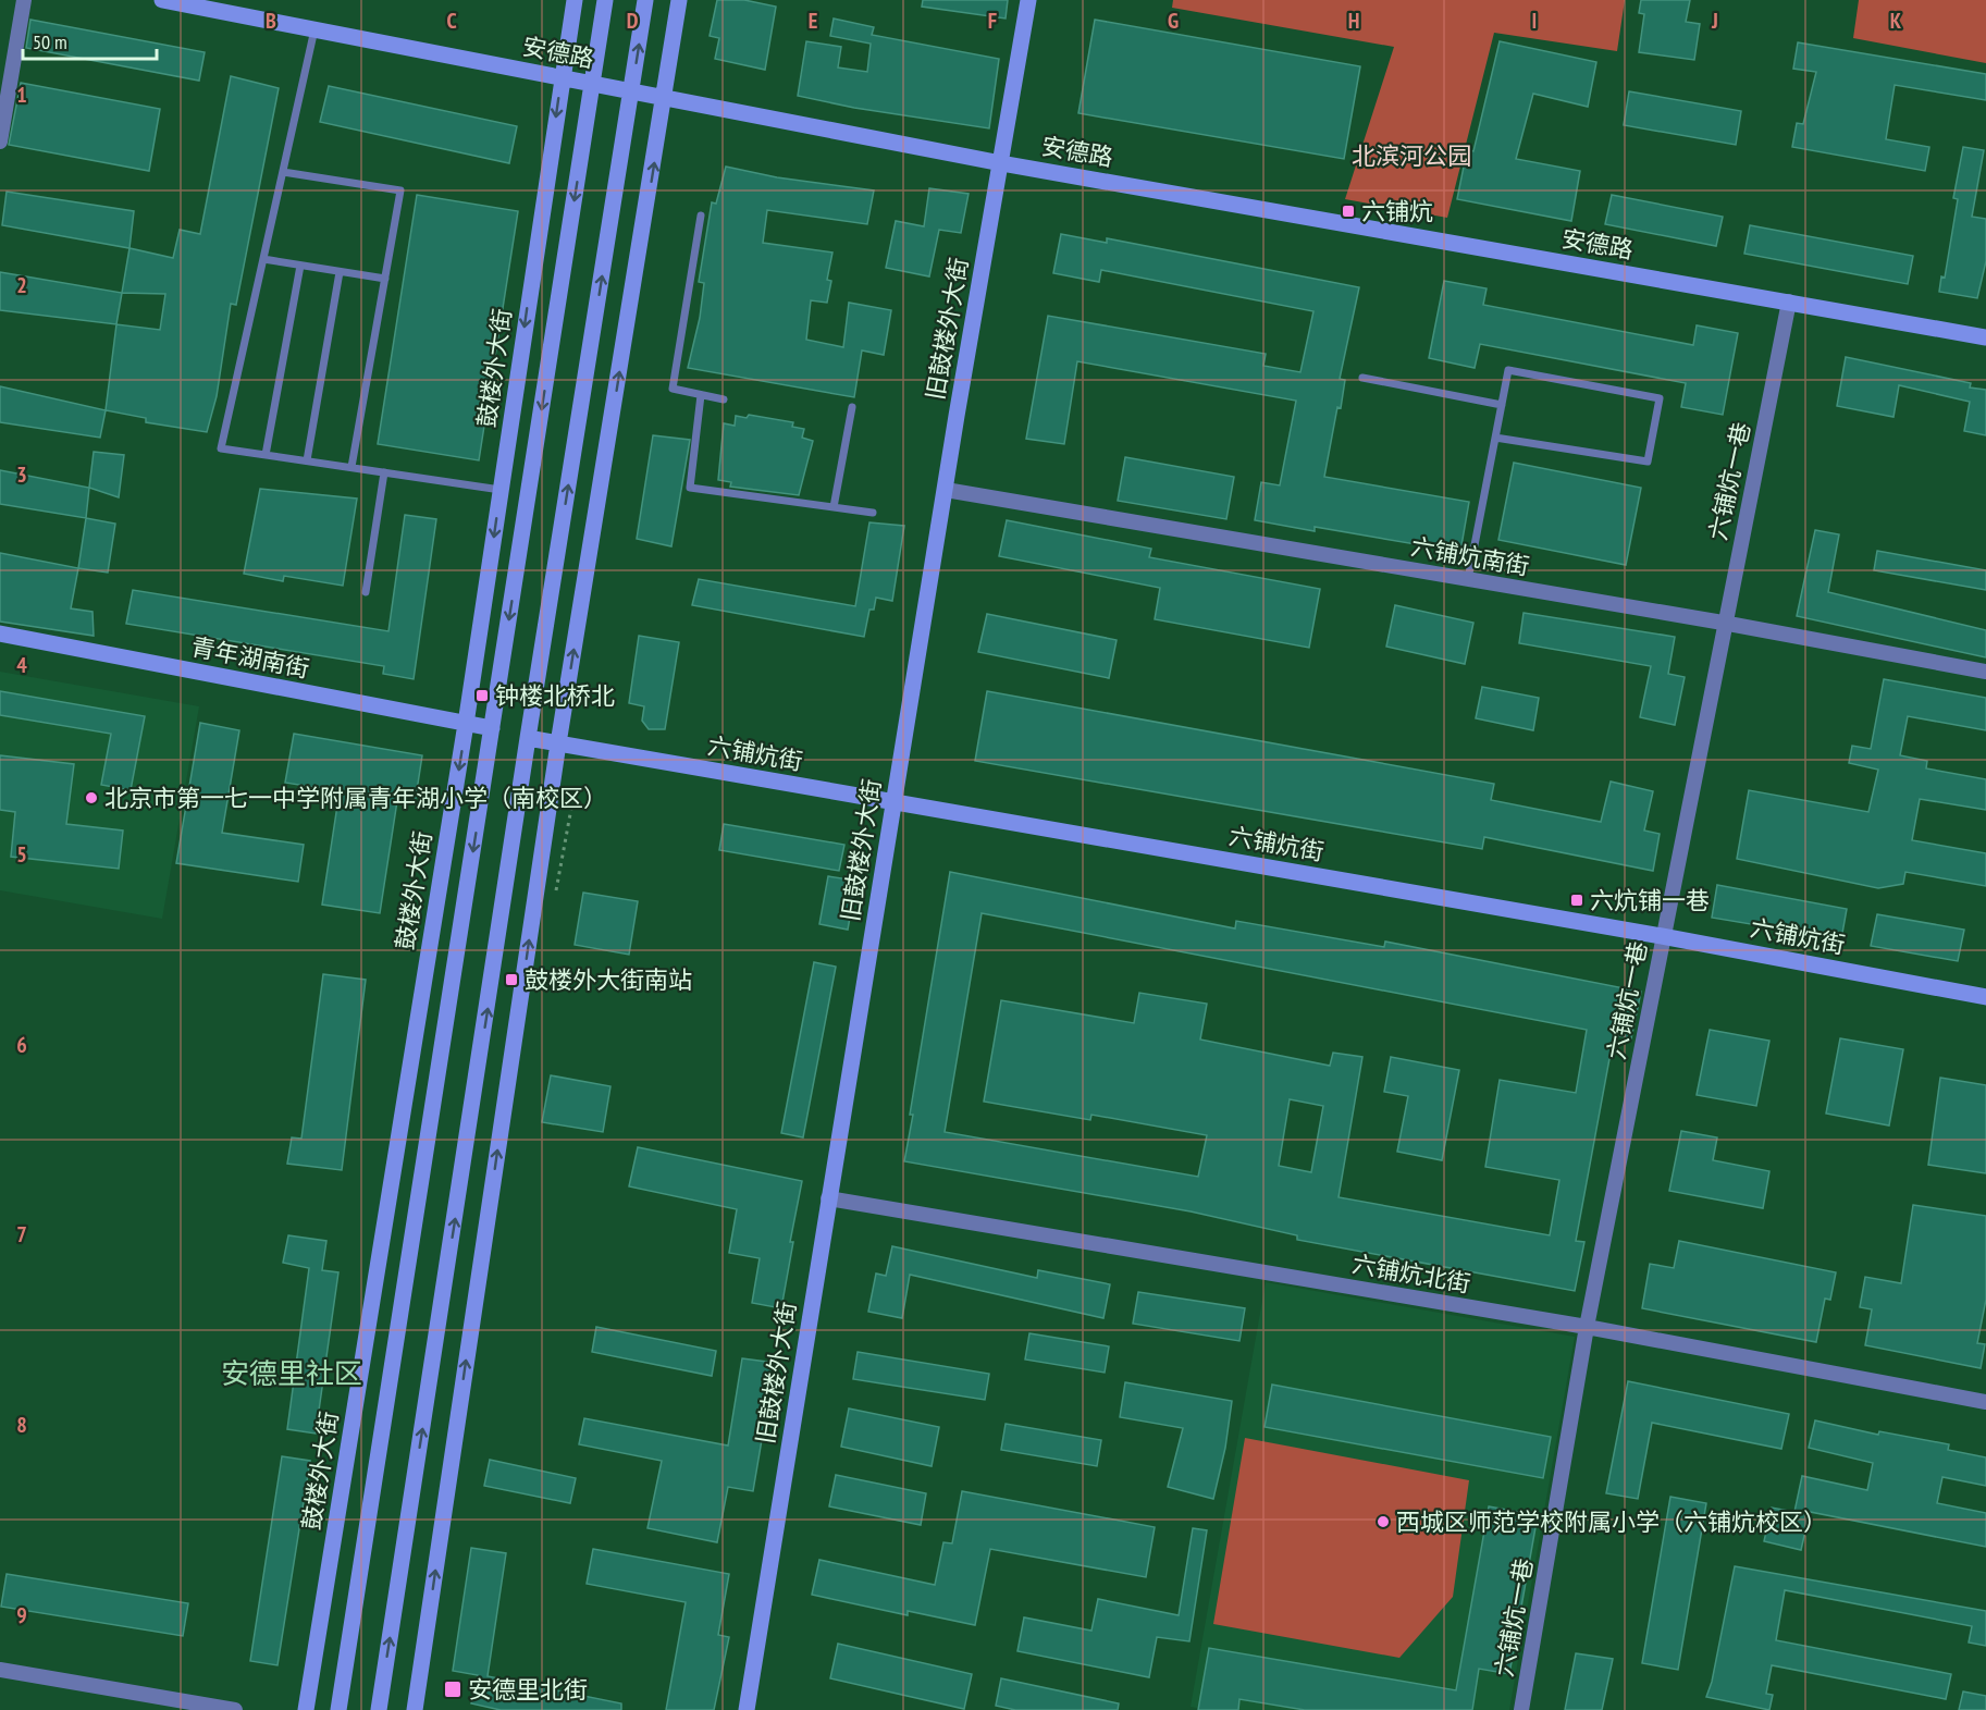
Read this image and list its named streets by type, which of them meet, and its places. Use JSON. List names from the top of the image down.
{
  "streets": {
    "street": [
      "安德路",
      "旧鼓楼外大街",
      "鼓楼外大街",
      "六铺炕一巷",
      "六铺炕南街",
      "青年湖南街",
      "六铺炕街",
      "六铺炕北街"
    ]
  },
  "crossings": [
    ["安德路", "旧鼓楼外大街"],
    ["安德路", "鼓楼外大街"],
    ["安德路", "六铺炕一巷"],
    ["旧鼓楼外大街", "六铺炕南街"],
    ["旧鼓楼外大街", "六铺炕街"],
    ["旧鼓楼外大街", "六铺炕北街"],
    ["鼓楼外大街", "青年湖南街"],
    ["六铺炕一巷", "六铺炕南街"],
    ["六铺炕一巷", "六铺炕街"],
    ["六铺炕一巷", "六铺炕北街"]
  ],
  "districts": ["安德里社区"],
  "parks": ["北滨河公园"],
  "places": {
    "transit": [
      "六铺炕",
      "钟楼北桥北",
      "六炕铺一巷",
      "鼓楼外大街南站",
      "安德里北街"
    ],
    "other": ["北京市第一七一中学附属青年湖小学（南校区）", "西城区师范学校附属小学（六铺炕校区）"]
  },
  "scale_bar": "50 m",
  "grid": {
    "columns": [
      "B",
      "C",
      "D",
      "E",
      "F",
      "G",
      "H",
      "I",
      "J",
      "K"
    ],
    "rows": [
      "1",
      "2",
      "3",
      "4",
      "5",
      "6",
      "7",
      "8",
      "9"
    ]
  }
}
